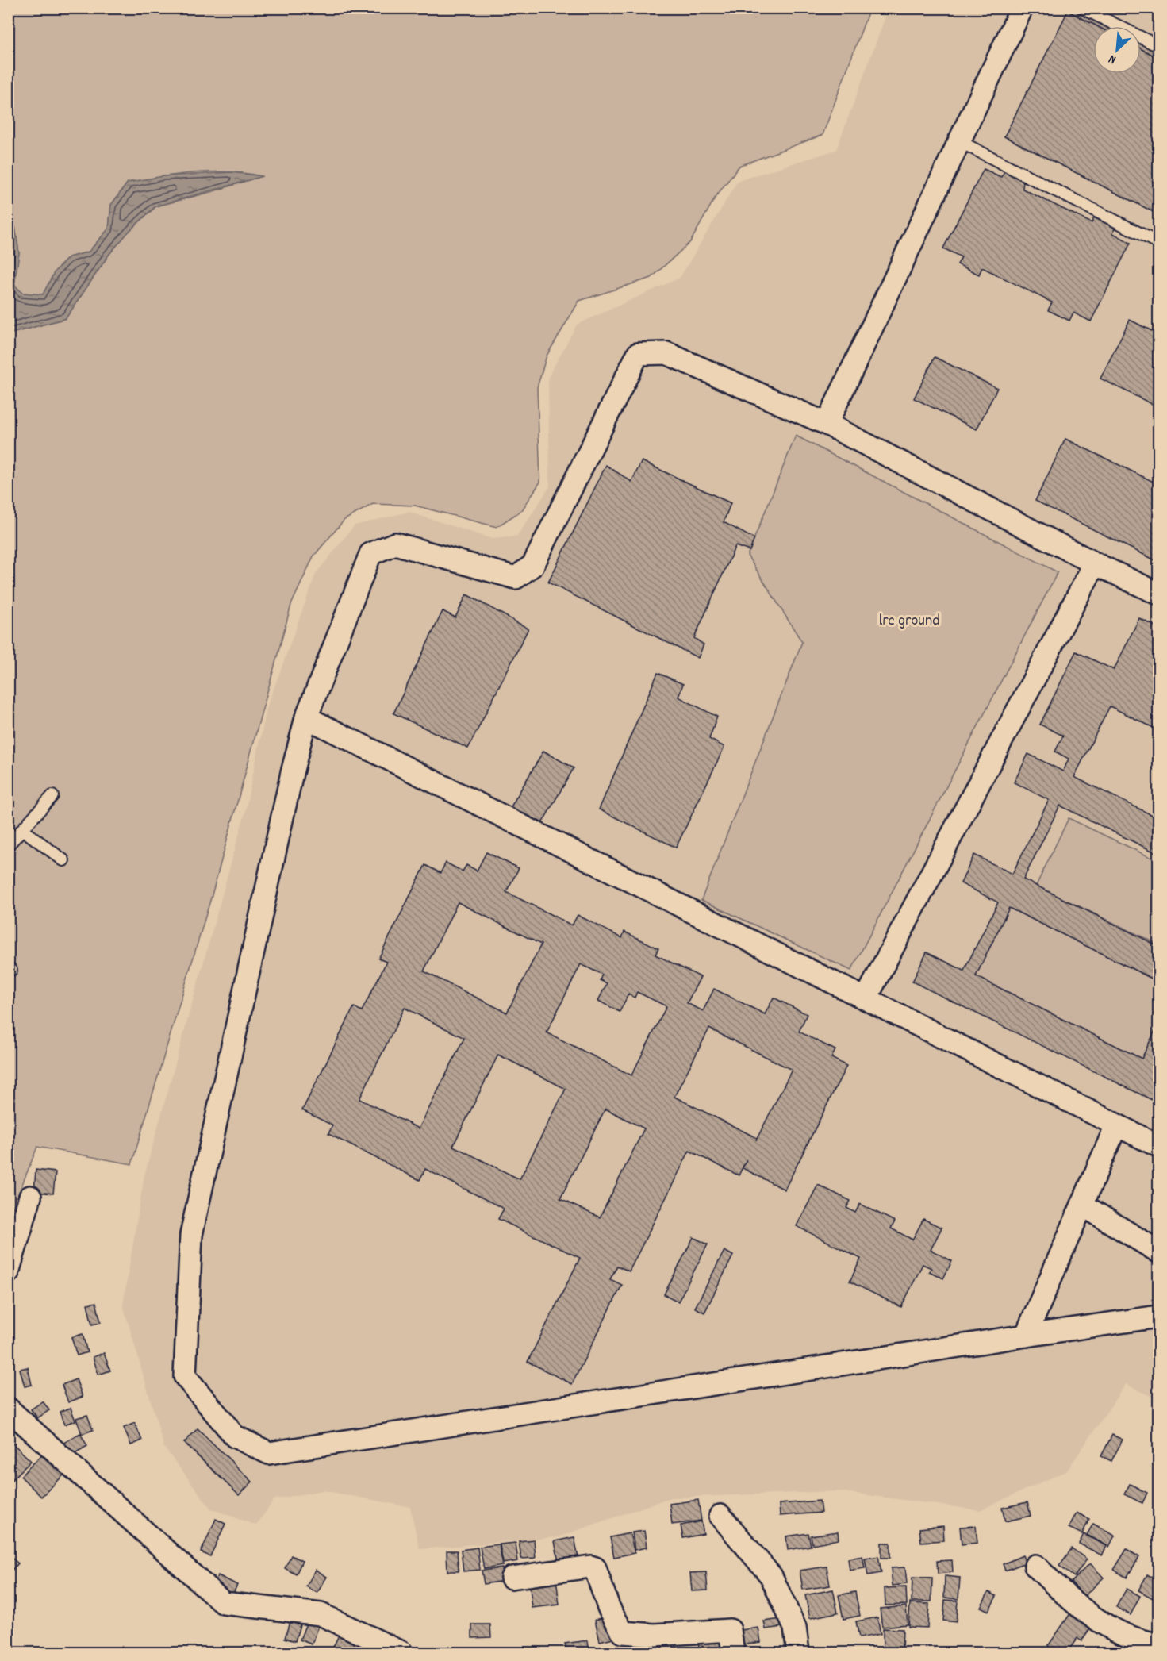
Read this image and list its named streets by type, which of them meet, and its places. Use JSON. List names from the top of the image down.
{
  "parks": ["lrc ground"],
  "north": "bottom left"
}
